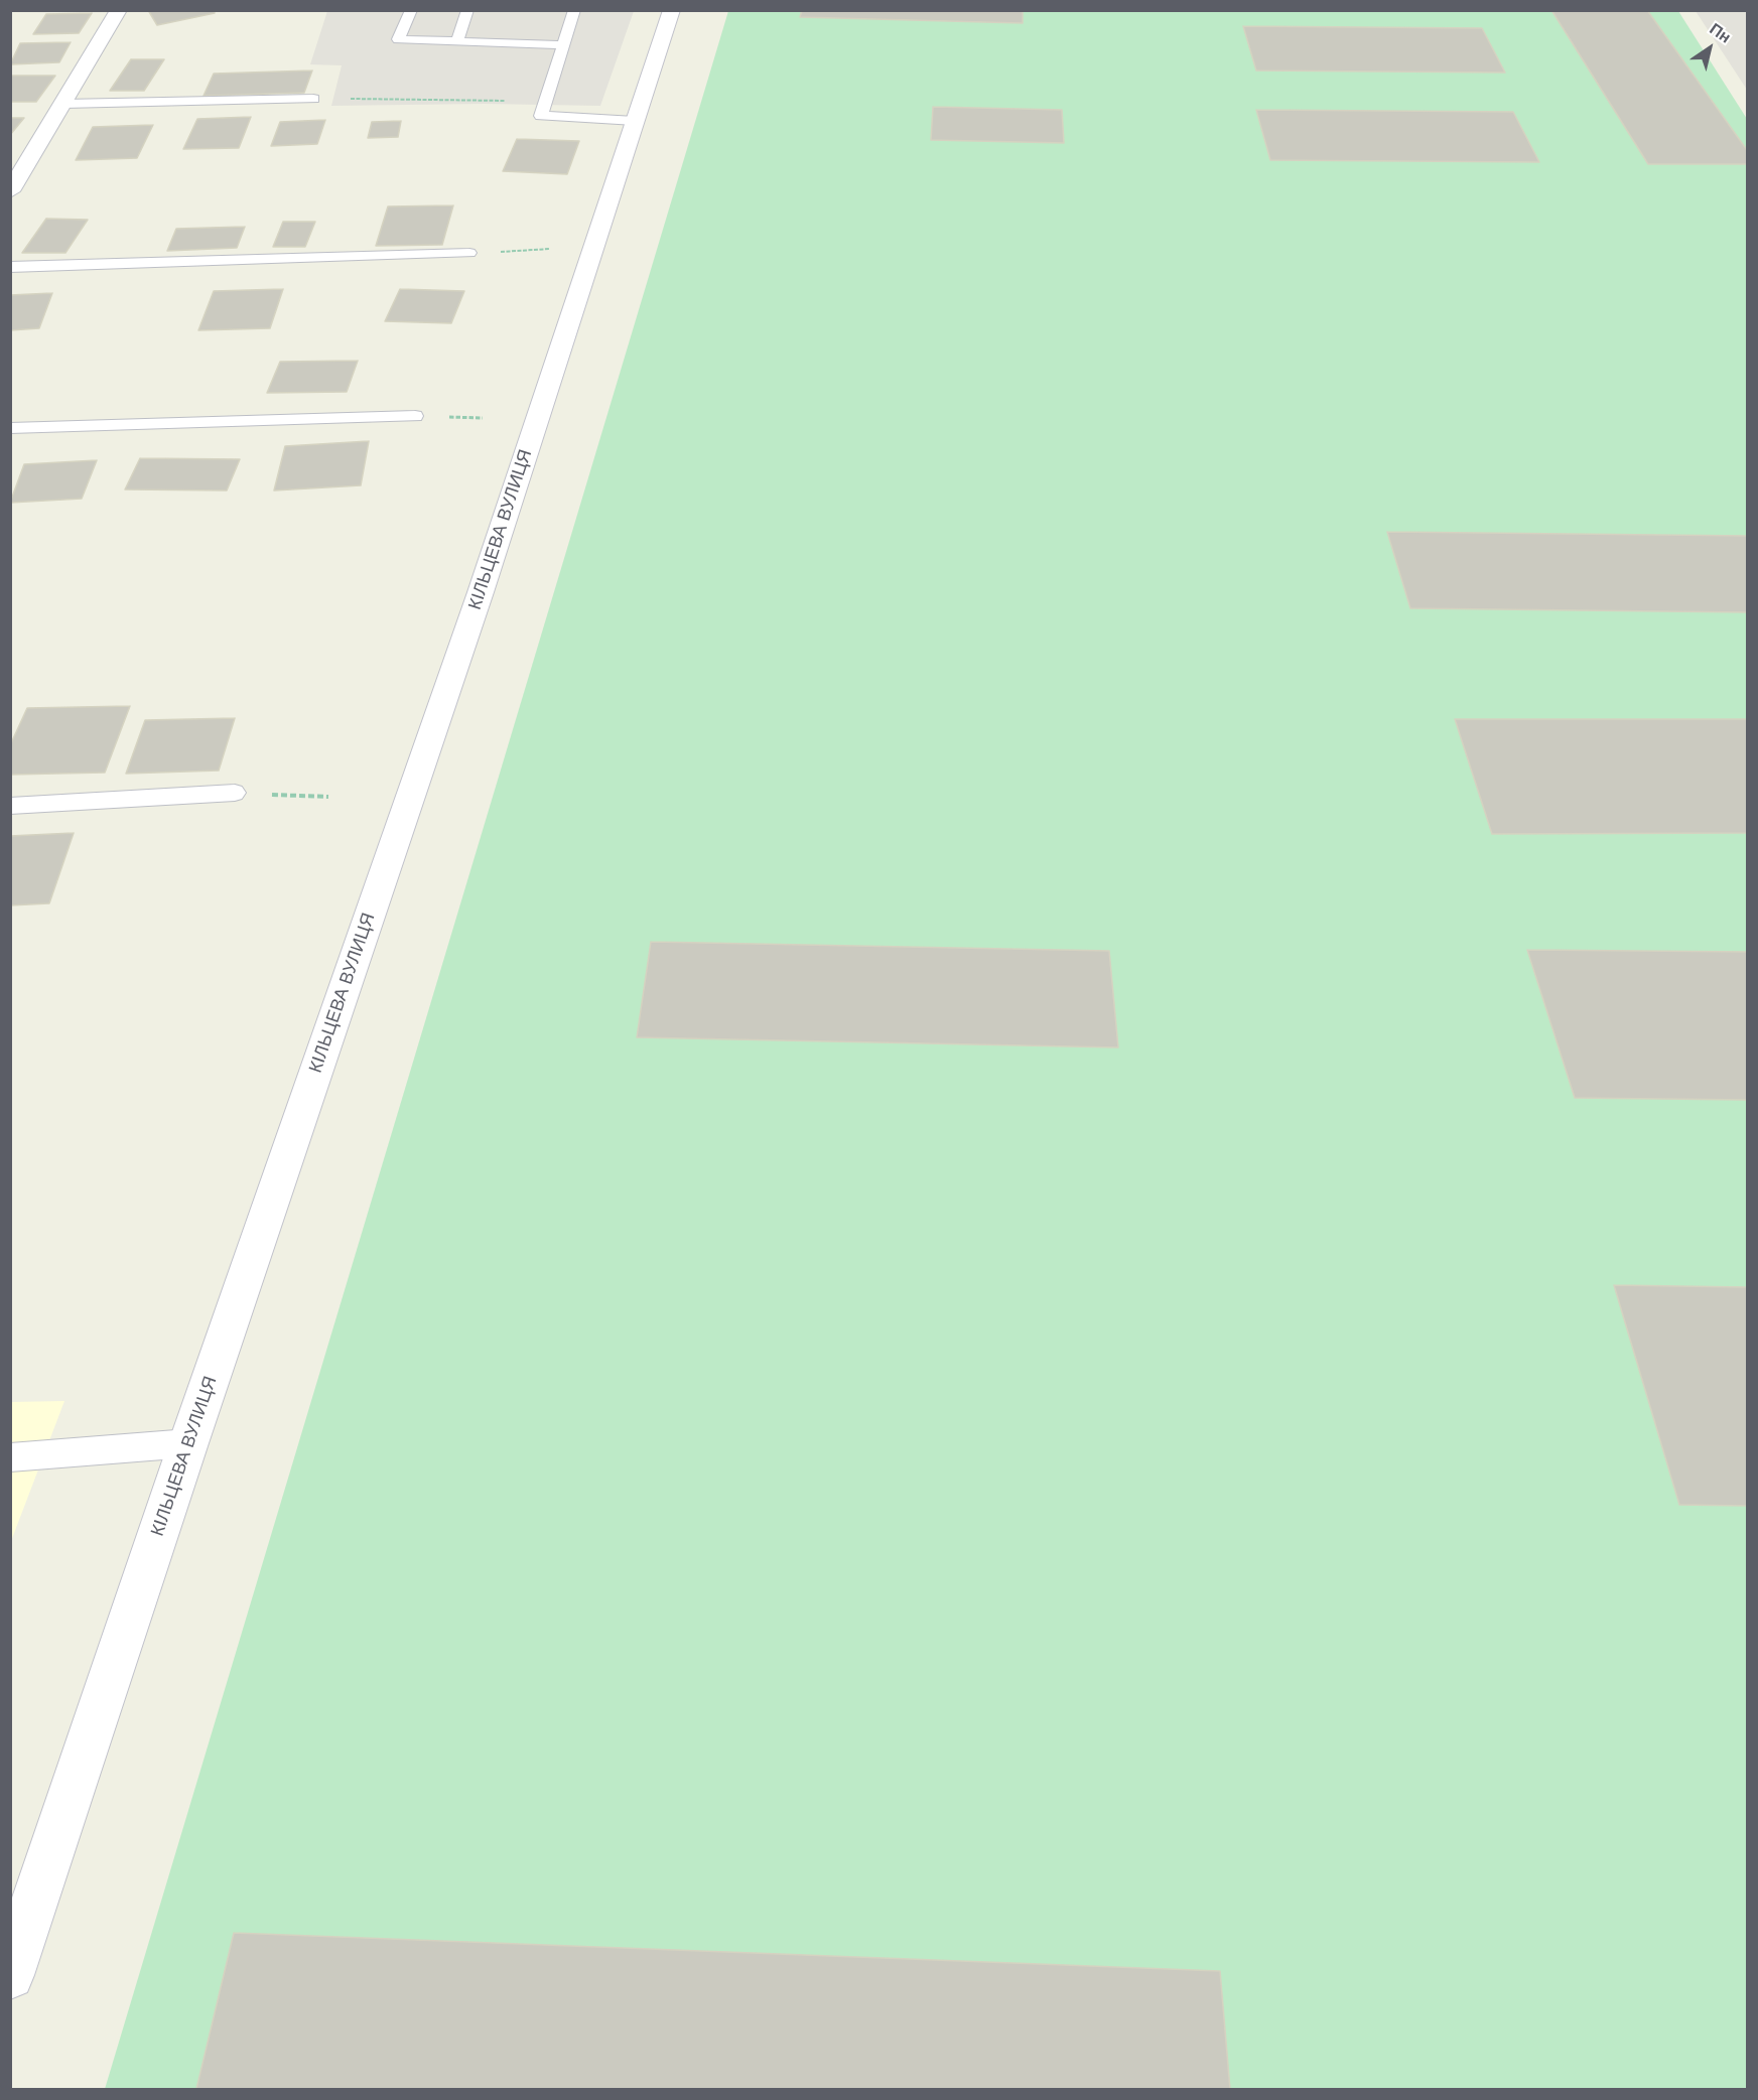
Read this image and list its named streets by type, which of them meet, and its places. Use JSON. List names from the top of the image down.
{
  "streets": {
    "main road": ["КІЛЬЦЕВА ВУЛИЦЯ"]
  },
  "north": "top right"
}
